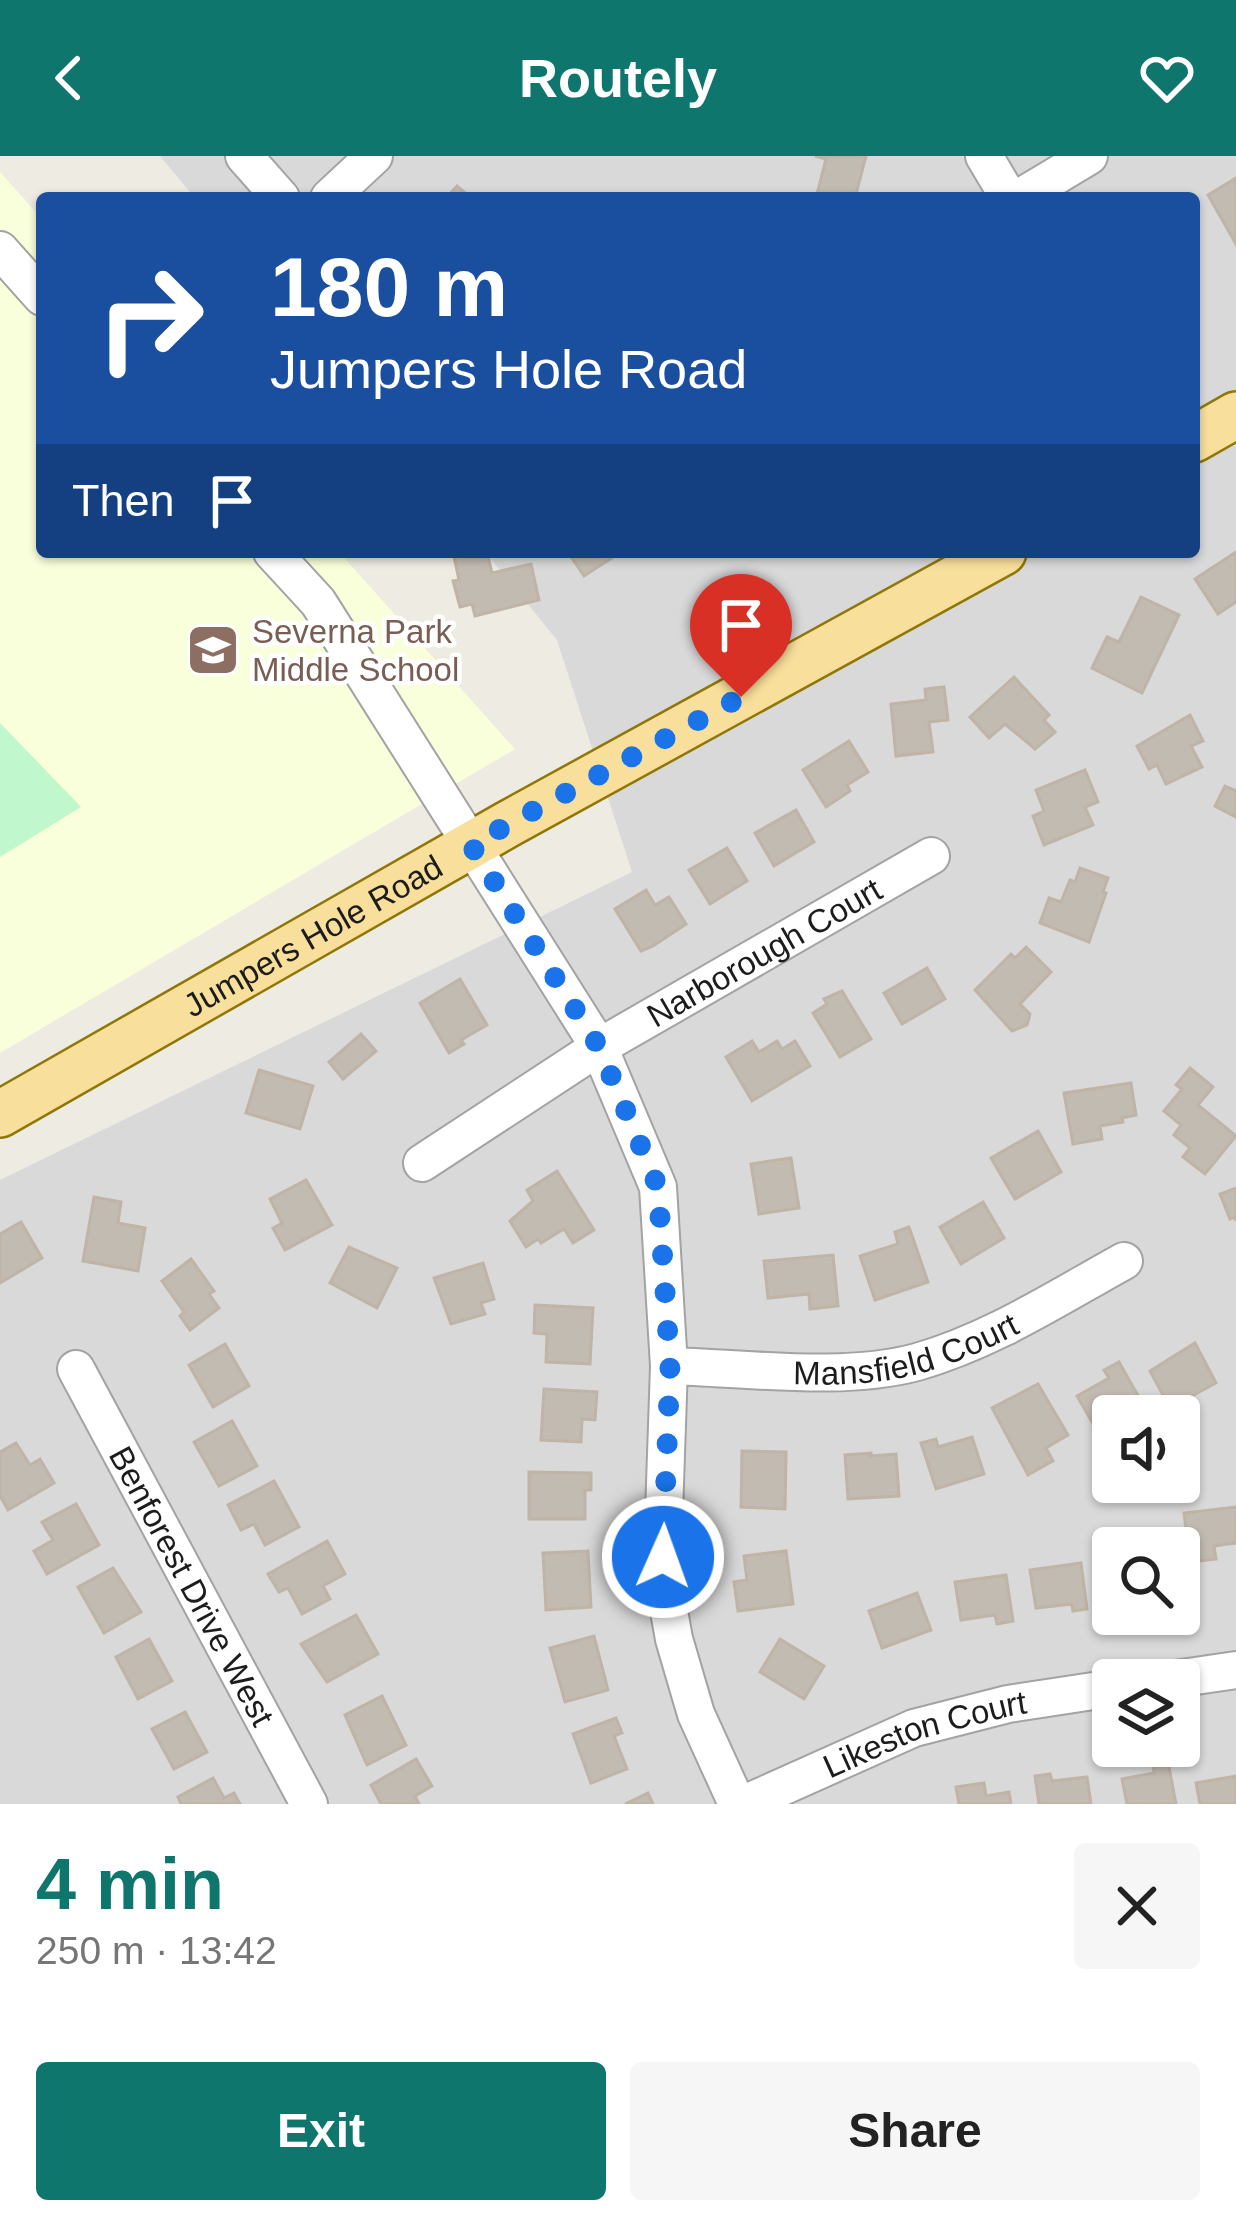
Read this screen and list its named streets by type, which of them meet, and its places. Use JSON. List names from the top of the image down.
{
  "streets": {
    "main road": ["Jumpers Hole Road"],
    "street": [
      "Narborough Court",
      "Mansfield Court",
      "Benforest Drive West",
      "Likeston Court"
    ]
  },
  "places": {
    "school or university": ["Severna Park Middle School"]
  },
  "page": {
    "header": "Routely",
    "turn": ["180 m", "Jumpers Hole Road"],
    "then": "Then",
    "heading": ["4 min", "250 m · 13:42"],
    "buttons": ["Exit", "Share"]
  }
}
